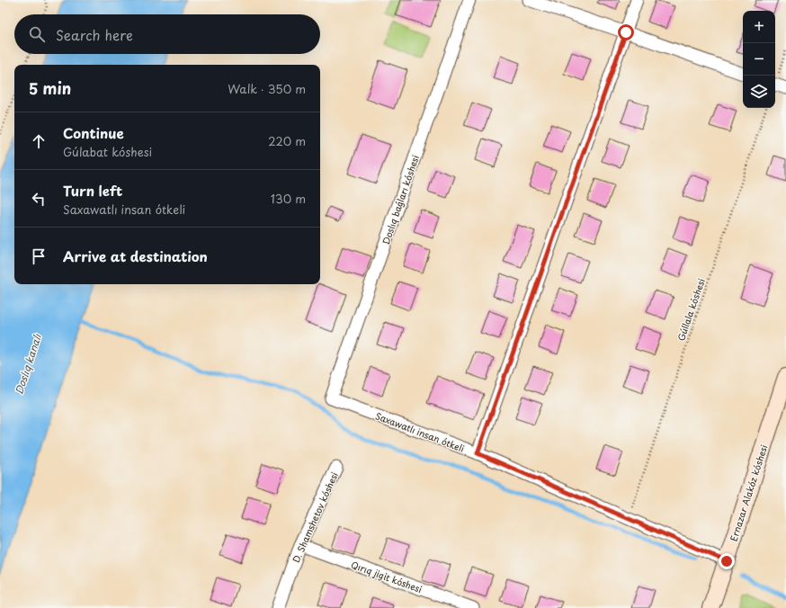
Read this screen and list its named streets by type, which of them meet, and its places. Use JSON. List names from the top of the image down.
{
  "streets": {
    "main road": ["Ernazar Alakóz kóshesi"],
    "street": [
      "Doslıq baǵları kóshesi",
      "Saxawatlı insan ótkeli",
      "D. Shamshetov kóshesi",
      "Qırıq jigit kóshesi"
    ],
    "path": ["Gúllala kóshesi"]
  },
  "crossings": [
    ["Doslıq baǵları kóshesi", "Saxawatlı insan ótkeli"],
    ["Gúllala kóshesi", "Saxawatlı insan ótkeli"],
    ["Saxawatlı insan ótkeli", "Ernazar Alakóz kóshesi"],
    ["D. Shamshetov kóshesi", "Qırıq jigit kóshesi"]
  ],
  "water": ["Doslıq kanalı"],
  "page": {
    "map_buttons": ["+", "−"],
    "search": "Search here",
    "heading": ["5 min", "Walk · 350 m"],
    "list": [
      ["Continue", "Gúlabat kóshesi", "220 m"],
      ["Turn left", "Saxawatlı insan ótkeli", "130 m"],
      "Arrive at destination"
    ]
  }
}
